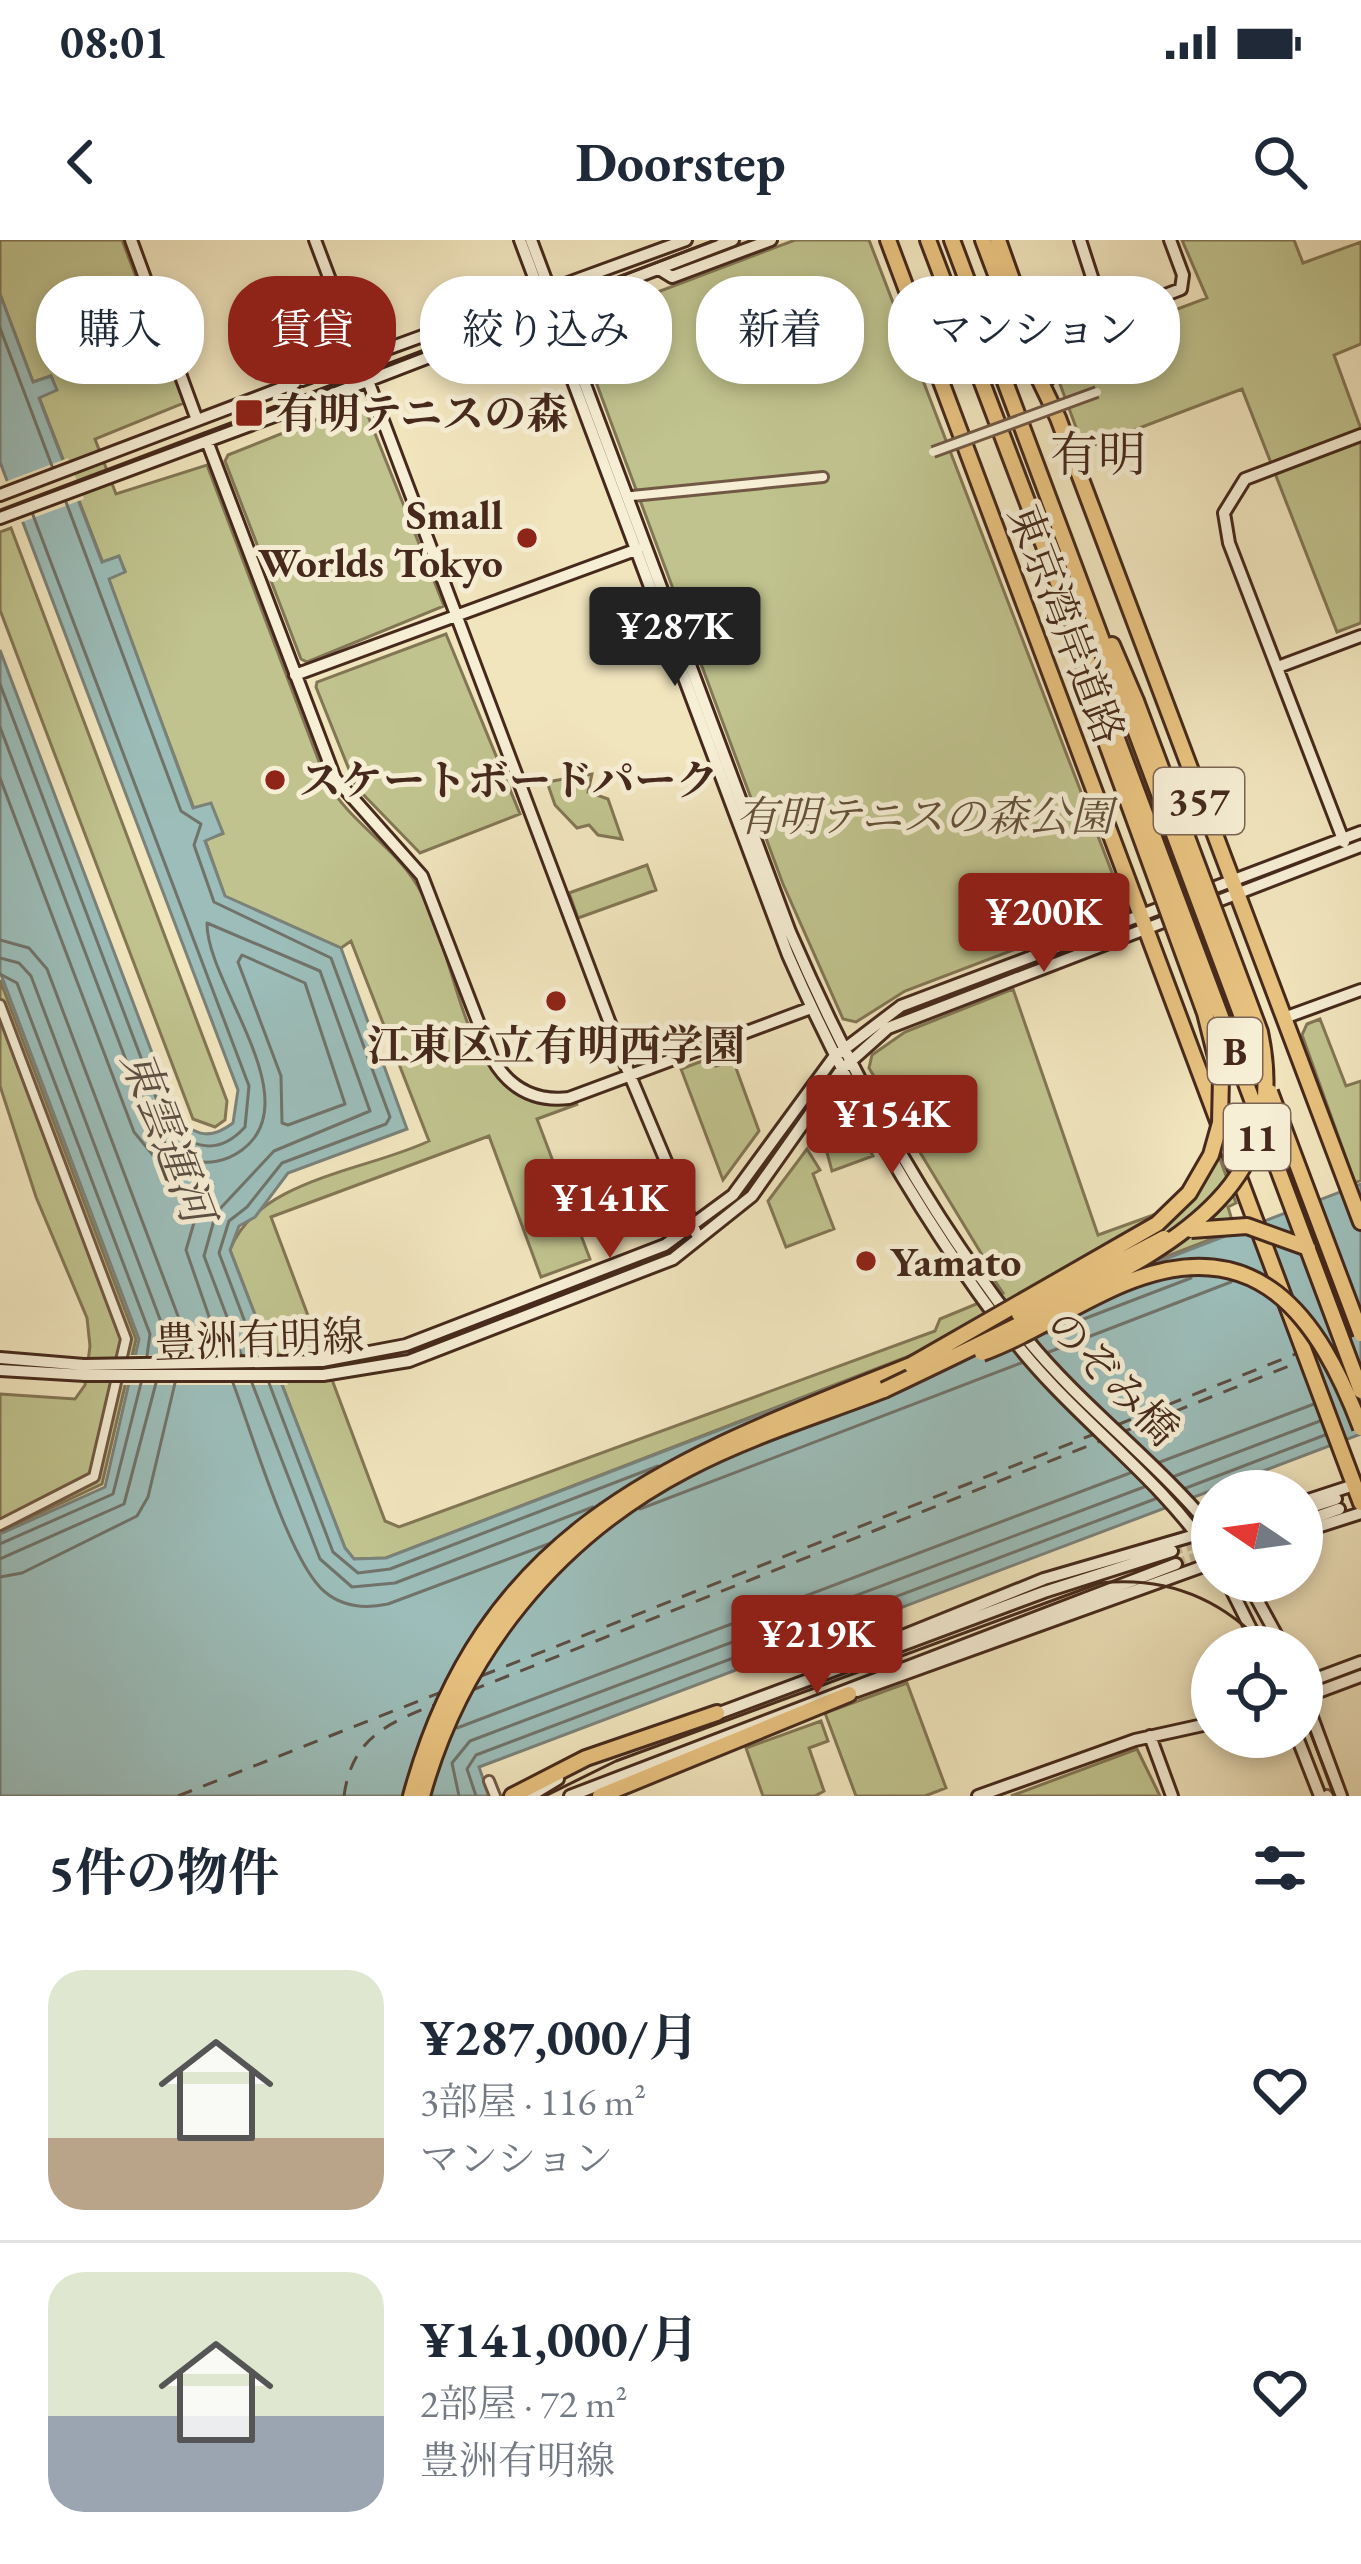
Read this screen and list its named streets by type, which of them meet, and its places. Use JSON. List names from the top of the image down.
{
  "streets": {
    "highway": [
      "東京湾岸道路",
      "357",
      "B",
      "11"
    ],
    "street": ["豊洲有明線", "のぞみ橋"]
  },
  "crossings": [
    ["東京湾岸道路", "357"],
    ["東京湾岸道路", "豊洲有明線"],
    ["B", "11"]
  ],
  "districts": ["有明"],
  "water": ["東雲運河"],
  "parks": ["有明テニスの森公園"],
  "places": {
    "transit": ["有明テニスの森"],
    "other": [
      "Small Worlds Tokyo",
      "スケートボードパーク",
      "江東区立有明西学園",
      "Yamato"
    ]
  },
  "north": "left",
  "page": {
    "status": "08:01",
    "header": "Doorstep",
    "chip": [
      "購入",
      "賃貸",
      "絞り込み",
      "新着",
      "マンション"
    ],
    "price": [
      "¥287K",
      "¥200K",
      "¥154K",
      "¥141K",
      "¥219K"
    ],
    "heading": "5件の物件",
    "list": [
      {
        "name": "¥287,000/月",
        "note": "3部屋 · 116 m² · マンション"
      },
      {
        "name": "¥141,000/月",
        "note": "2部屋 · 72 m² · 豊洲有明線"
      }
    ]
  }
}
